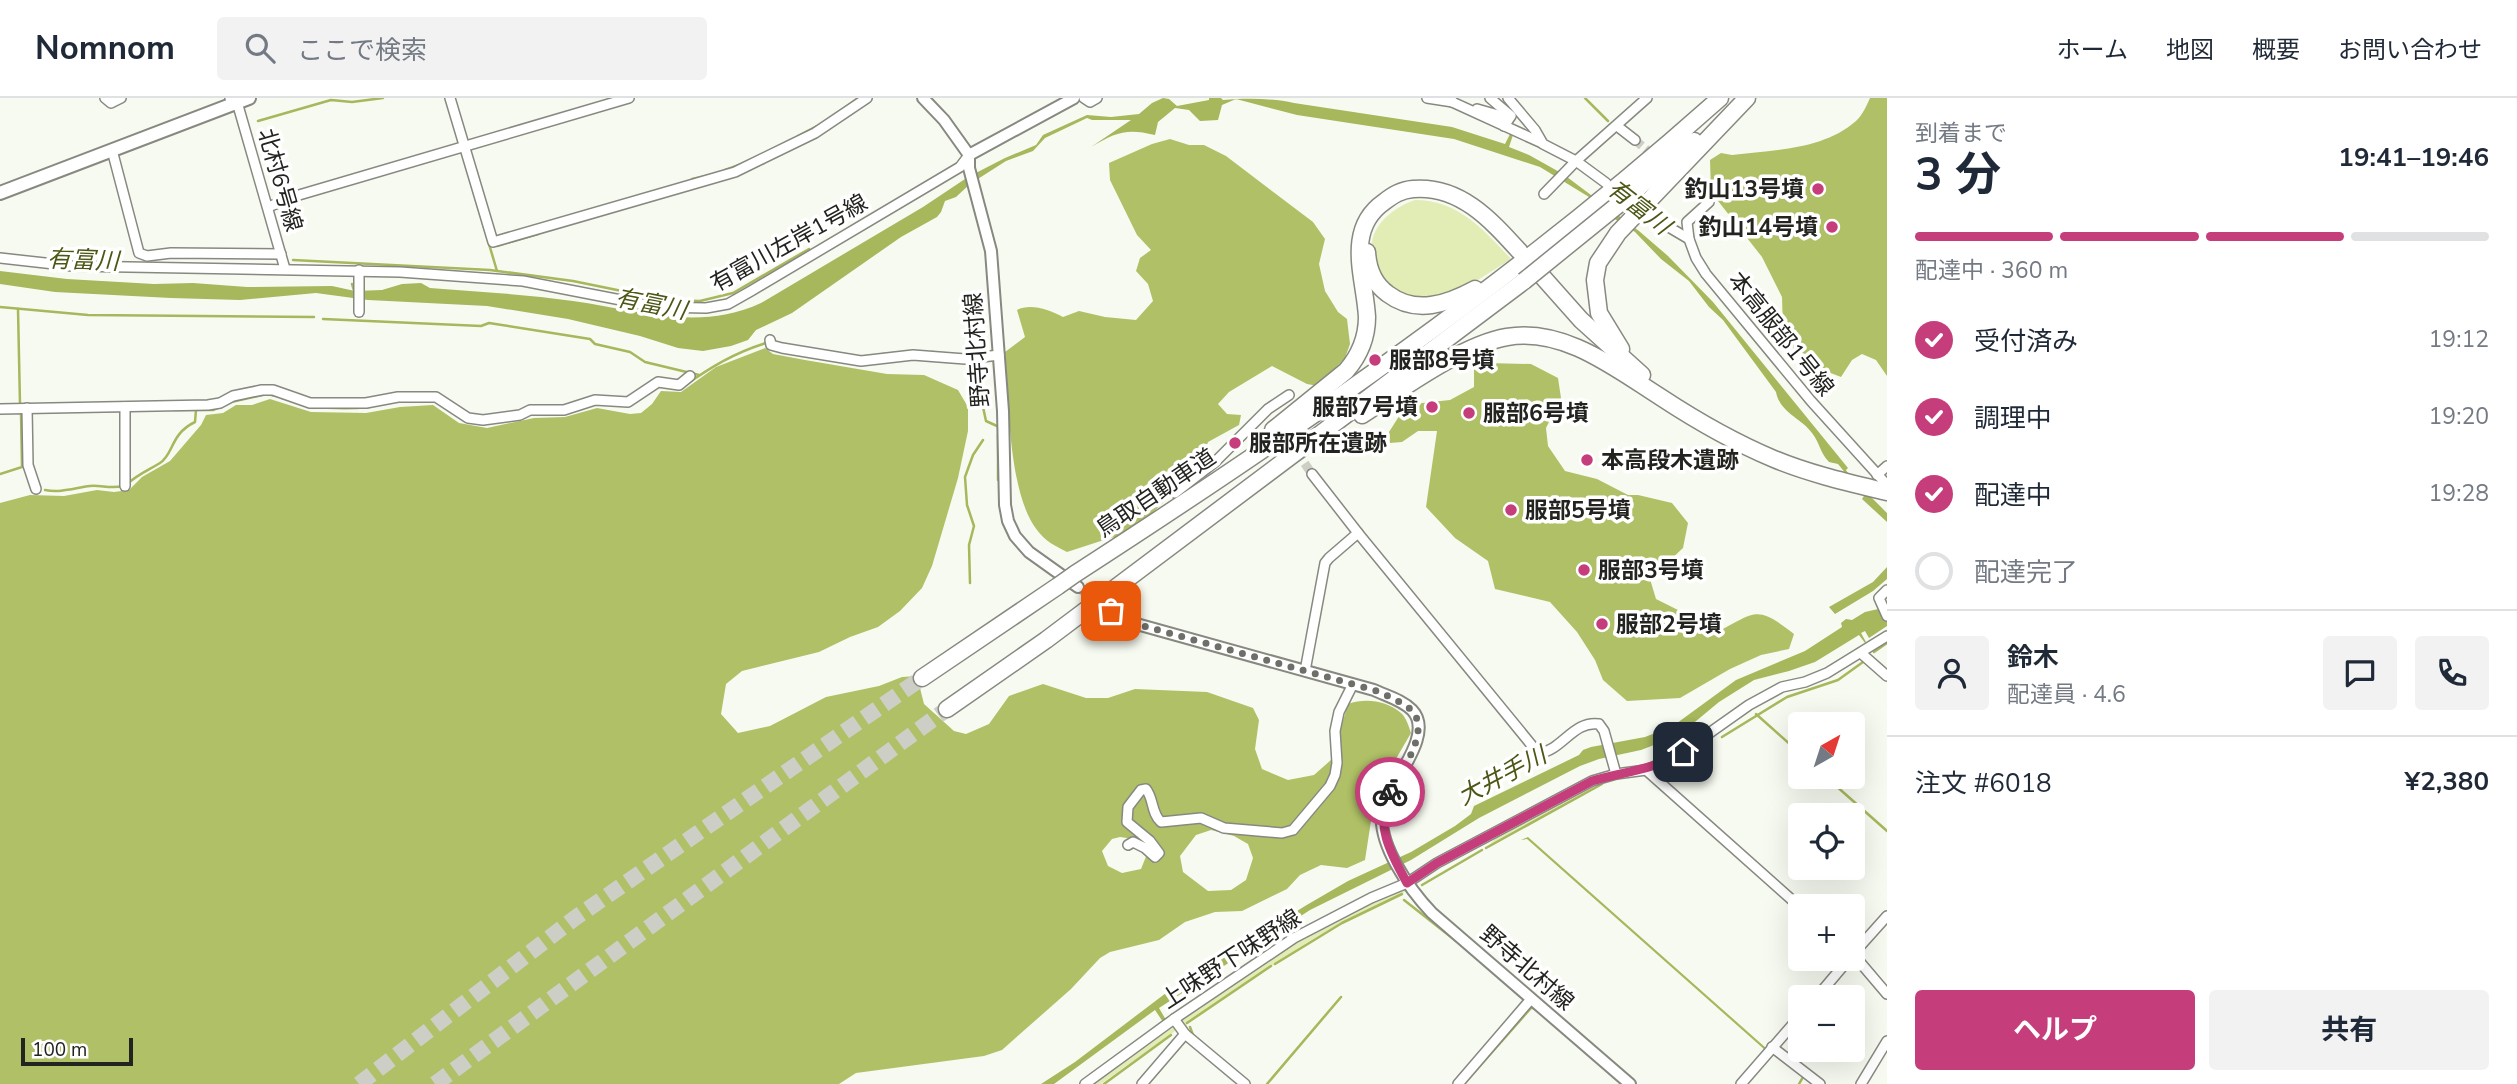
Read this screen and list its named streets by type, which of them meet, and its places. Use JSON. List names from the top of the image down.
{
  "streets": {
    "highway": ["鳥取自動車道"],
    "street": [
      "北村6号線",
      "有富川左岸1号線",
      "本高服部1号線",
      "野寺北村線",
      "上味野下味野線"
    ]
  },
  "crossings": [
    ["北村6号線", "有富川左岸1号線"],
    ["有富川左岸1号線", "野寺北村線"],
    ["野寺北村線", "鳥取自動車道"],
    ["野寺北村線", "上味野下味野線"]
  ],
  "water": ["有富川", "大井手川"],
  "places": [
    "釣山13号墳",
    "釣山14号墳",
    "服部8号墳",
    "服部7号墳",
    "服部6号墳",
    "服部所在遺跡",
    "本高段木遺跡",
    "服部5号墳",
    "服部3号墳",
    "服部2号墳"
  ],
  "scale_bar": "100 m",
  "north": "top right",
  "page": {
    "header": "Nomnom",
    "search": "ここで検索",
    "nav": [
      "ホーム",
      "地図",
      "概要",
      "お問い合わせ"
    ],
    "heading": ["3 分", "到着まで", "19:41–19:46"],
    "panel": [
      "鈴木",
      "配達員 · 4.6",
      "注文 #6018",
      "¥2,380"
    ],
    "bar": "配達中 · 360 m",
    "list": [
      ["受付済み", "19:12"],
      ["調理中", "19:20"],
      ["配達中", "19:28"],
      "配達完了"
    ],
    "map_buttons": ["+", "−"],
    "buttons": ["ヘルプ", "共有"],
    "scale": "100 m"
  }
}
